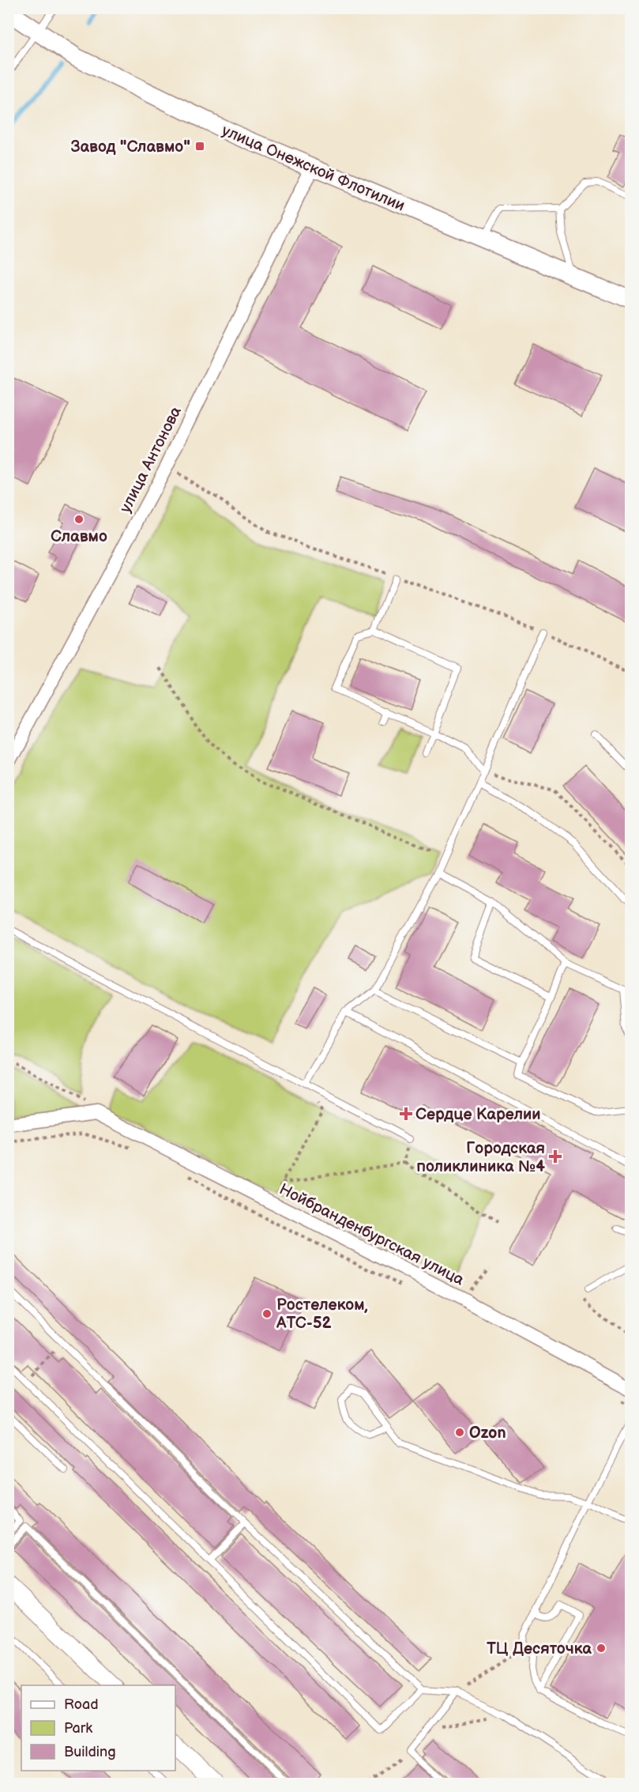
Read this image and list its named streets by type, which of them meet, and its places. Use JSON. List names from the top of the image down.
{
  "streets": {
    "main road": ["улица Онежской Флотилии"],
    "street": ["улица Антонова", "Нойбранденбургская улица"]
  },
  "crossings": [
    ["улица Онежской Флотилии", "улица Антонова"]
  ],
  "places": {
    "transit": ["Завод \"Славмо\""],
    "other": [
      "Славмо",
      "Ростелеком, АТС-52",
      "Ozon",
      "ТЦ Десяточка"
    ],
    "health": ["Сердце Карелии", "Городская поликлиника №4"]
  },
  "legend": ["Road", "Park", "Building"]
}
